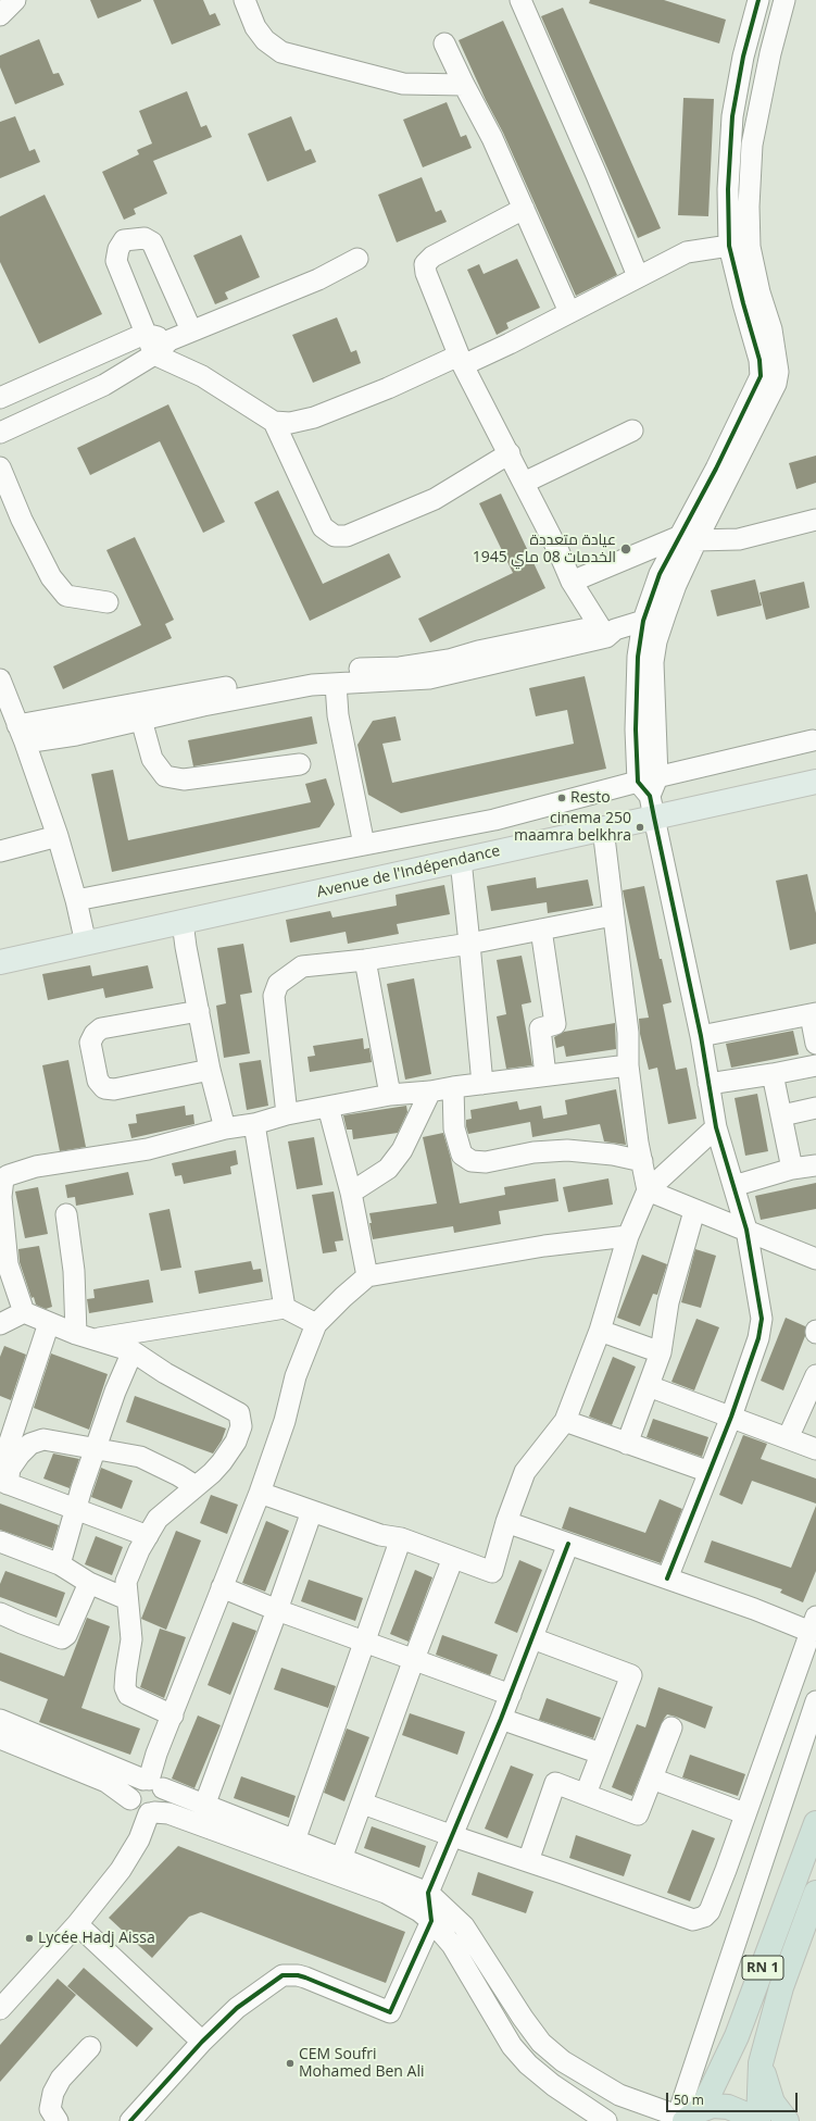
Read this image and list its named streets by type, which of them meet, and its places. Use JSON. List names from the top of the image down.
{
  "streets": {
    "highway": ["RN 1"],
    "main road": ["Avenue de l'Indépendance"]
  },
  "places": [
    "عيادة متعددة الخدمات 08 ماي 1945",
    "Resto",
    "cinema 250 maamra belkhra",
    "Lycée Hadj Aissa",
    "CEM Soufri Mohamed Ben Ali"
  ],
  "scale_bar": "50 m"
}
